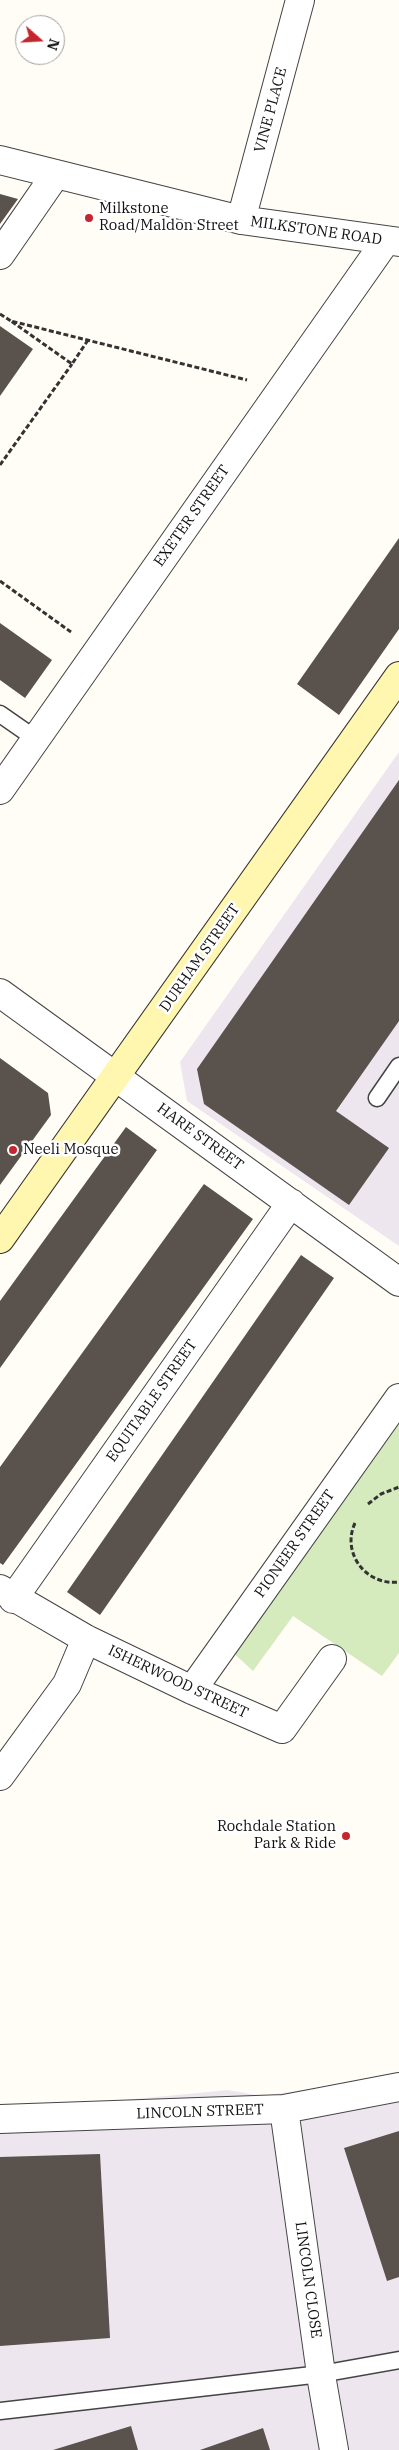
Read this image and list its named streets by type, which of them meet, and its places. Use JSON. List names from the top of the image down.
{
  "streets": {
    "main road": ["DURHAM STREET"],
    "street": [
      "VINE PLACE",
      "MILKSTONE ROAD",
      "EXETER STREET",
      "HARE STREET",
      "EQUITABLE STREET",
      "PIONEER STREET",
      "ISHERWOOD STREET",
      "LINCOLN STREET",
      "LINCOLN CLOSE"
    ]
  },
  "crossings": [
    ["VINE PLACE", "MILKSTONE ROAD"],
    ["MILKSTONE ROAD", "EXETER STREET"],
    ["DURHAM STREET", "HARE STREET"],
    ["HARE STREET", "EQUITABLE STREET"],
    ["EQUITABLE STREET", "ISHERWOOD STREET"],
    ["PIONEER STREET", "ISHERWOOD STREET"],
    ["LINCOLN STREET", "LINCOLN CLOSE"]
  ],
  "places": ["Milkstone Road/Maldon Street", "Neeli Mosque", "Rochdale Station Park & Ride"],
  "north": "right"
}
